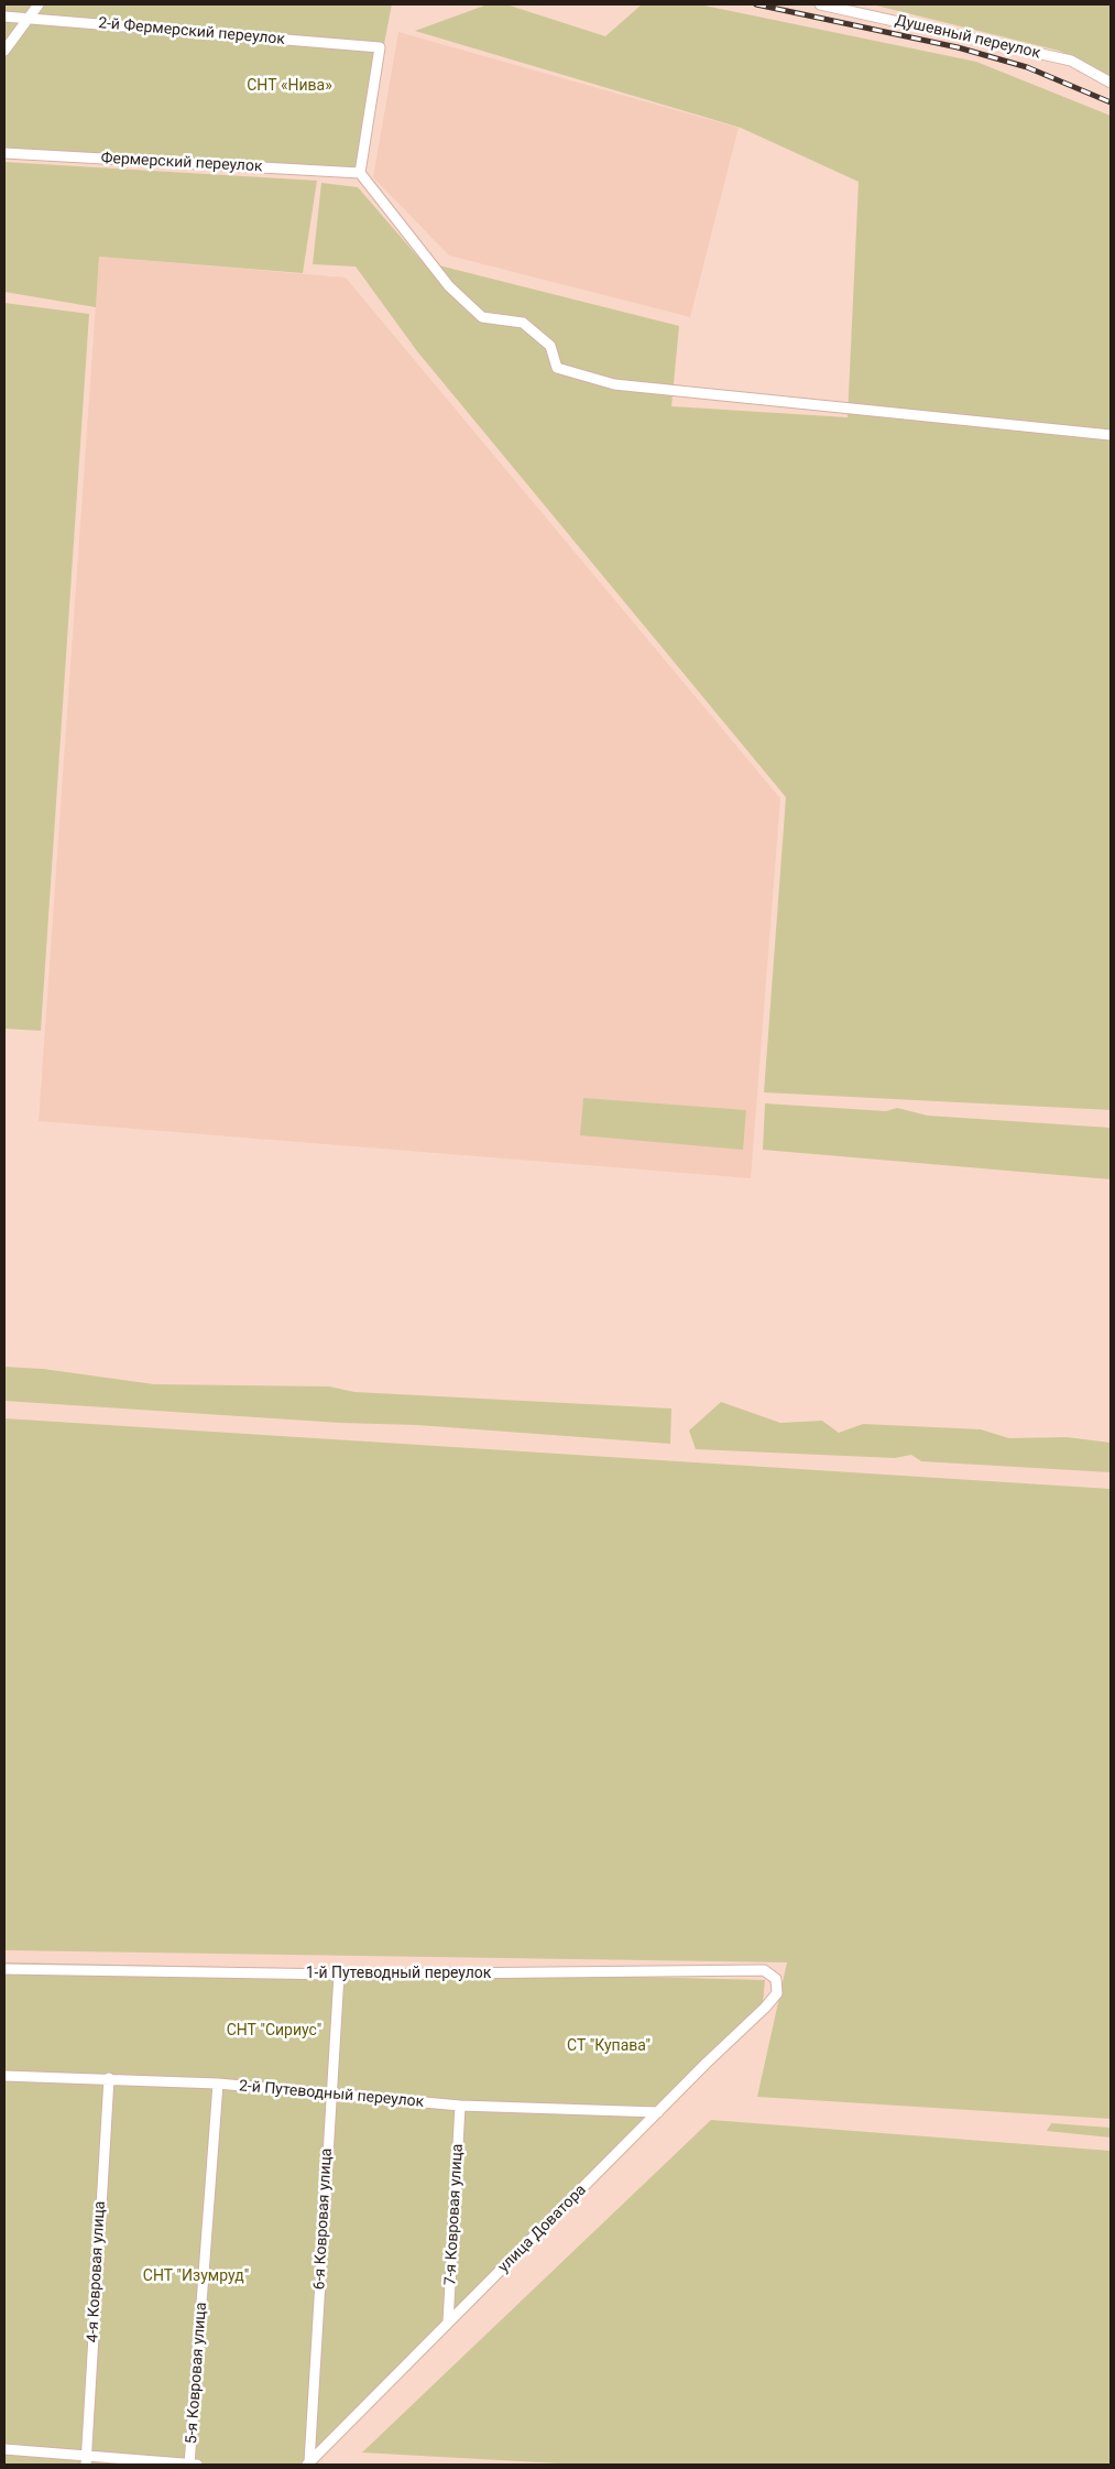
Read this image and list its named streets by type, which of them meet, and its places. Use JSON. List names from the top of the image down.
{
  "streets": {
    "street": [
      "2-й Фермерский переулок",
      "Душевный переулок",
      "Фермерский переулок",
      "1-й Путеводный переулок",
      "2-й Путеводный переулок",
      "7-я Ковровая улица",
      "6-я Ковровая улица",
      "улица Доватора",
      "4-я Ковровая улица",
      "5-я Ковровая улица"
    ]
  },
  "crossings": [
    ["2-й Фермерский переулок", "Фермерский переулок"],
    ["1-й Путеводный переулок", "6-я Ковровая улица"],
    ["1-й Путеводный переулок", "улица Доватора"],
    ["2-й Путеводный переулок", "7-я Ковровая улица"],
    ["2-й Путеводный переулок", "6-я Ковровая улица"],
    ["2-й Путеводный переулок", "улица Доватора"],
    ["2-й Путеводный переулок", "4-я Ковровая улица"],
    ["2-й Путеводный переулок", "5-я Ковровая улица"],
    ["7-я Ковровая улица", "улица Доватора"],
    ["6-я Ковровая улица", "улица Доватора"]
  ],
  "parks": [
    "СНТ «Нива»",
    "СНТ \"Сириус\"",
    "СТ \"Купава\"",
    "СНТ \"Изумруд\""
  ]
}
